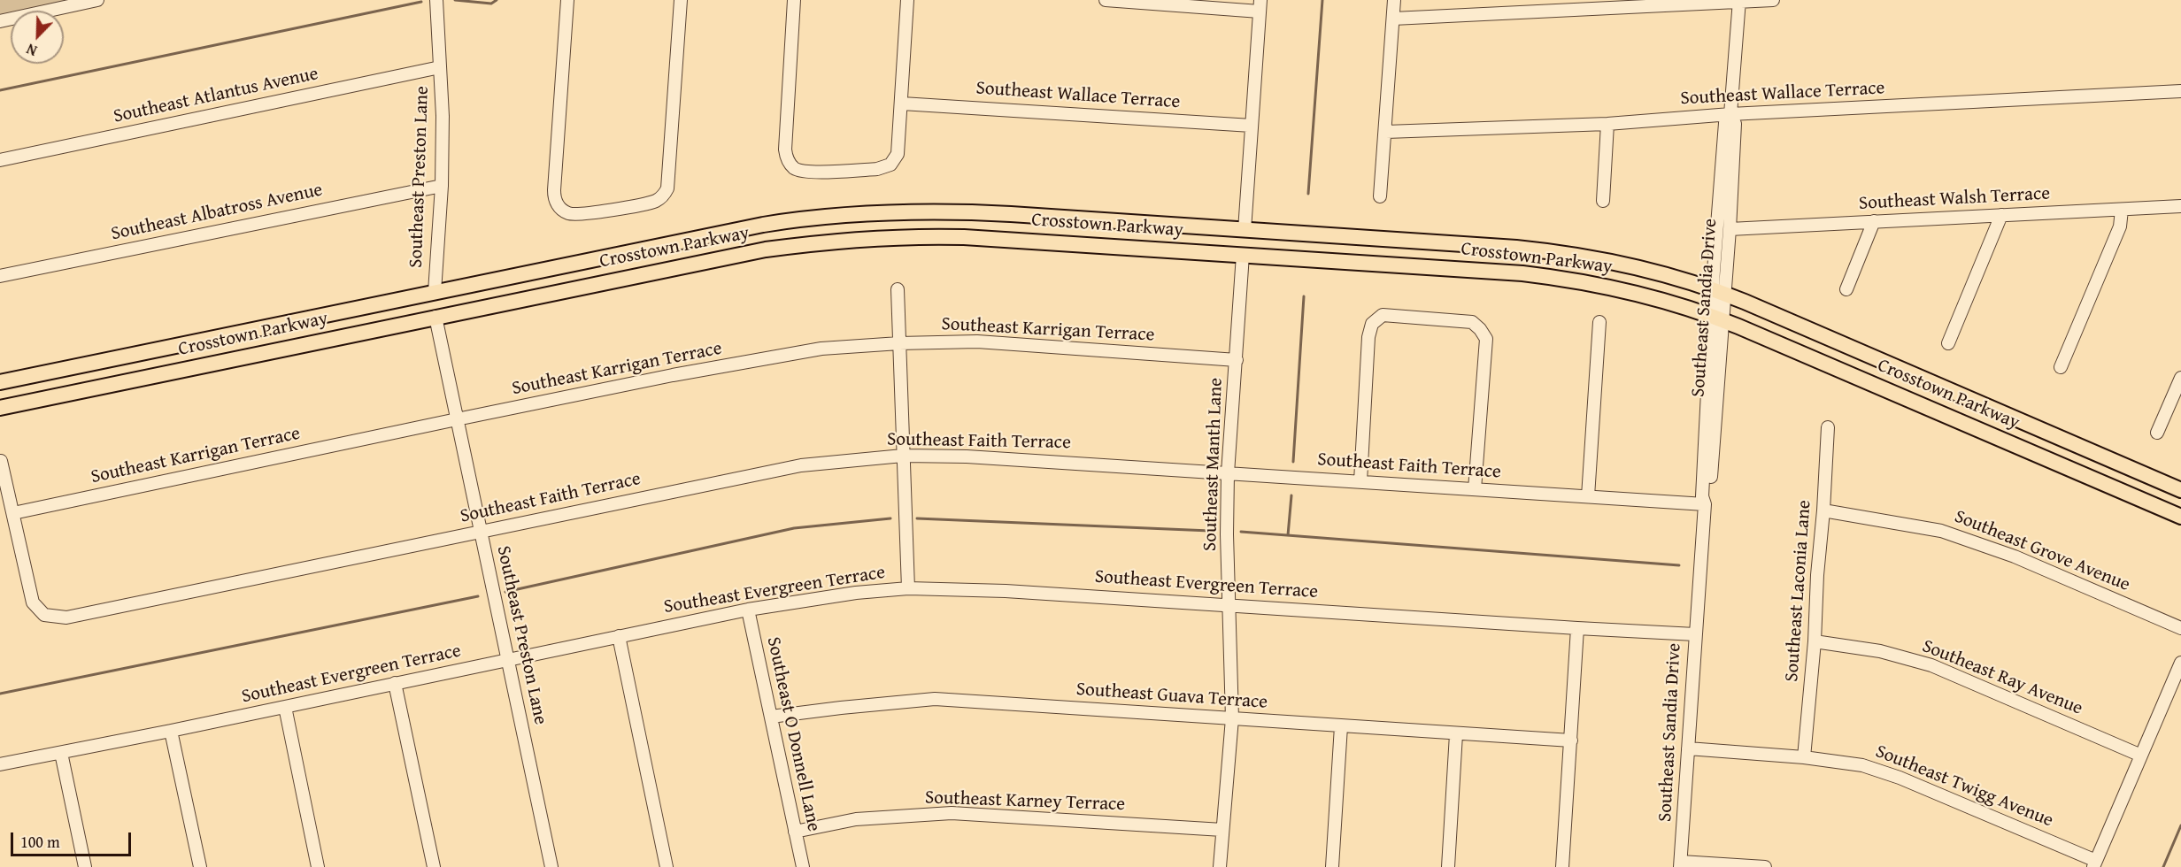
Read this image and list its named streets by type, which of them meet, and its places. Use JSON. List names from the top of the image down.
{
  "streets": {
    "main road": ["Crosstown Parkway"],
    "street": [
      "Southeast Wallace Terrace",
      "Southeast Atlantus Avenue",
      "Southeast Preston Lane",
      "Southeast Walsh Terrace",
      "Southeast Albatross Avenue",
      "Southeast Sandia Drive",
      "Southeast Karrigan Terrace",
      "Southeast Faith Terrace",
      "Southeast Manth Lane",
      "Southeast Grove Avenue",
      "Southeast Evergreen Terrace",
      "Southeast Laconia Lane",
      "Southeast Ray Avenue",
      "Southeast Guava Terrace",
      "Southeast O Donnell Lane",
      "Southeast Twigg Avenue",
      "Southeast Karney Terrace"
    ]
  },
  "crossings": [
    ["Southeast Wallace Terrace", "Southeast Sandia Drive"],
    ["Southeast Atlantus Avenue", "Southeast Preston Lane"],
    ["Southeast Preston Lane", "Southeast Albatross Avenue"],
    ["Southeast Preston Lane", "Crosstown Parkway"],
    ["Southeast Preston Lane", "Southeast Karrigan Terrace"],
    ["Southeast Preston Lane", "Southeast Faith Terrace"],
    ["Southeast Preston Lane", "Southeast Evergreen Terrace"],
    ["Southeast Walsh Terrace", "Southeast Sandia Drive"],
    ["Crosstown Parkway", "Southeast Sandia Drive"],
    ["Crosstown Parkway", "Southeast Manth Lane"],
    ["Southeast Sandia Drive", "Southeast Faith Terrace"],
    ["Southeast Sandia Drive", "Southeast Evergreen Terrace"],
    ["Southeast Sandia Drive", "Southeast Twigg Avenue"],
    ["Southeast Karrigan Terrace", "Southeast Faith Terrace"],
    ["Southeast Karrigan Terrace", "Southeast Manth Lane"],
    ["Southeast Faith Terrace", "Southeast Manth Lane"],
    ["Southeast Manth Lane", "Southeast Evergreen Terrace"],
    ["Southeast Manth Lane", "Southeast Guava Terrace"],
    ["Southeast Manth Lane", "Southeast Karney Terrace"],
    ["Southeast Grove Avenue", "Southeast Laconia Lane"],
    ["Southeast Evergreen Terrace", "Southeast O Donnell Lane"],
    ["Southeast Laconia Lane", "Southeast Ray Avenue"],
    ["Southeast Laconia Lane", "Southeast Twigg Avenue"],
    ["Southeast Guava Terrace", "Southeast O Donnell Lane"],
    ["Southeast O Donnell Lane", "Southeast Karney Terrace"]
  ],
  "scale_bar": "100 m",
  "north": "bottom left"
}
